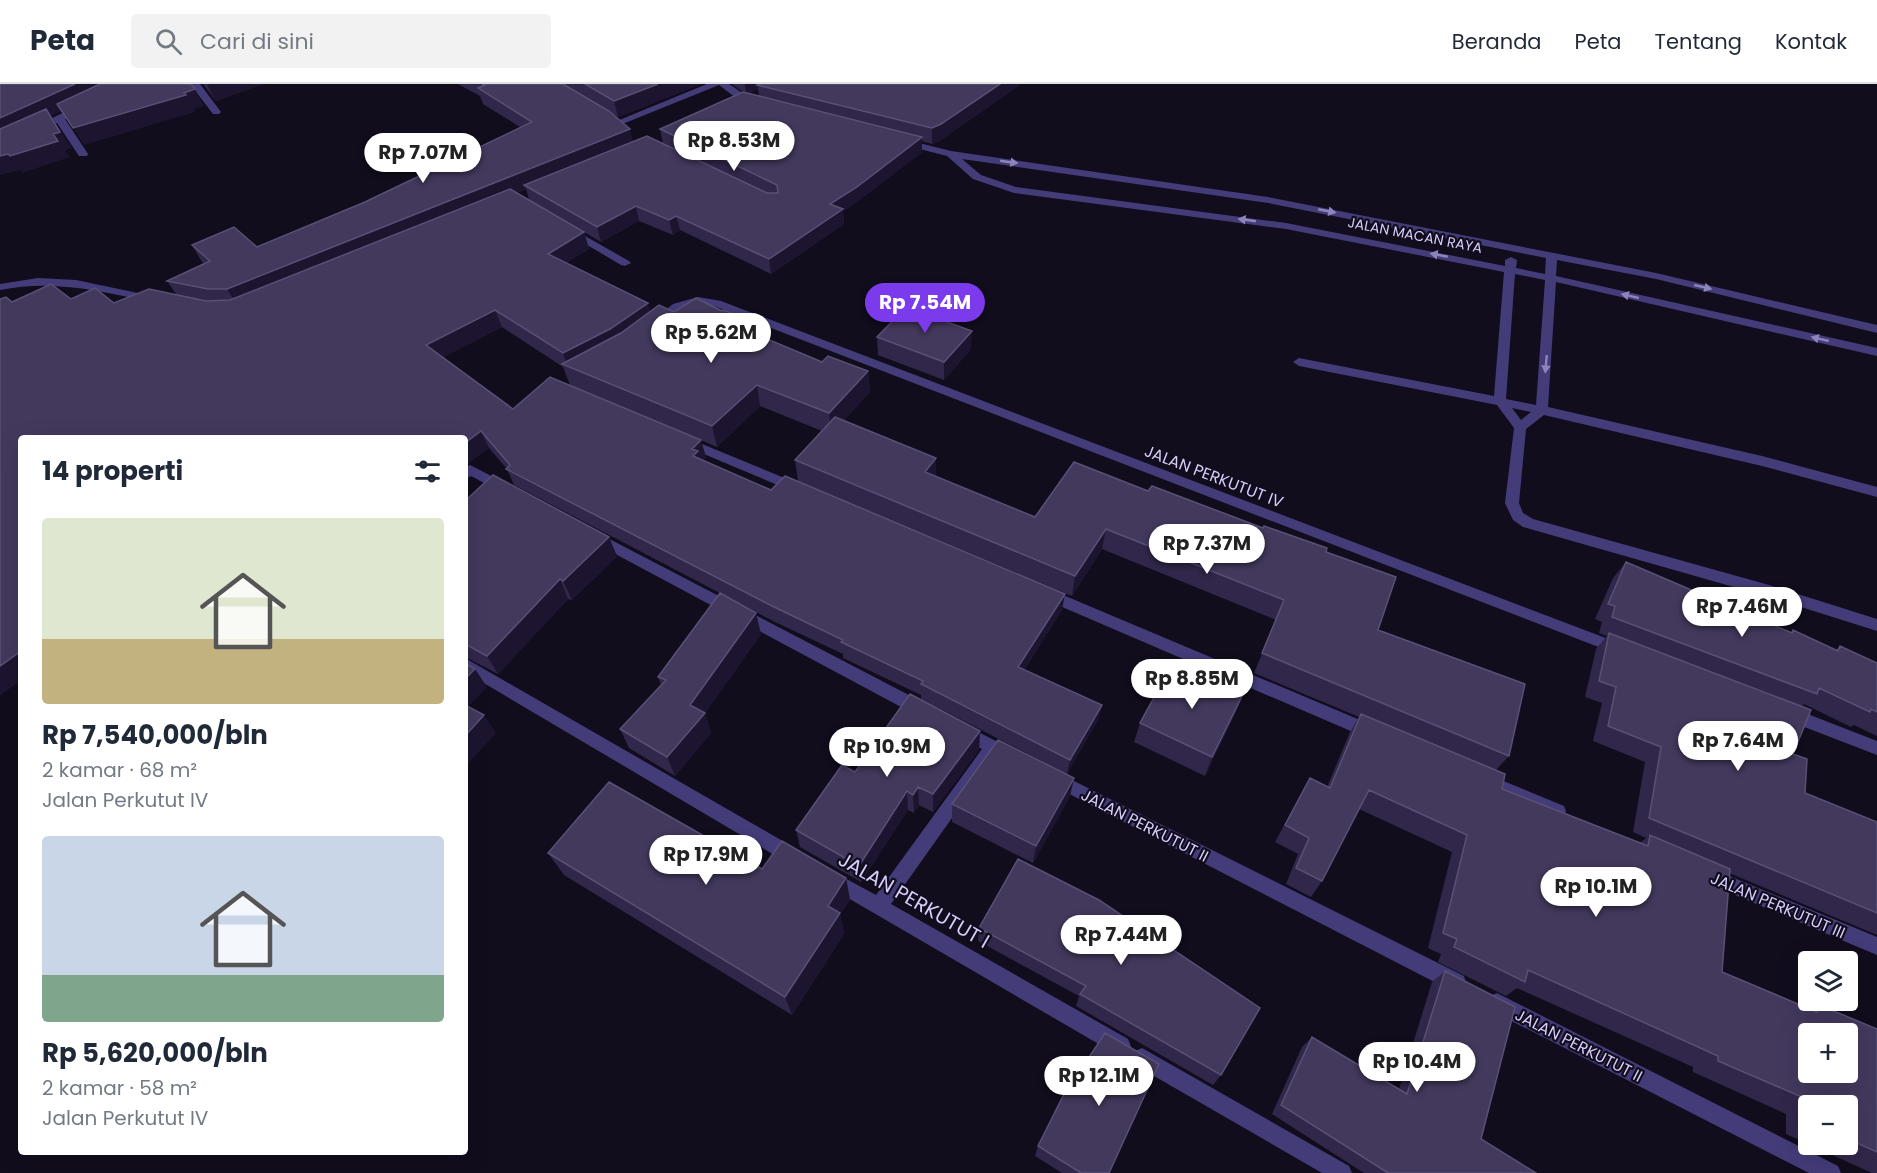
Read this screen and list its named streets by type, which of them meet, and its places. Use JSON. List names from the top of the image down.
{
  "streets": {
    "street": [
      "JALAN MACAN RAYA",
      "JALAN PERKUTUT IV",
      "JALAN PERKUTUT II",
      "JALAN PERKUTUT I",
      "JALAN PERKUTUT III"
    ]
  },
  "page": {
    "header": "Peta",
    "search": "Cari di sini",
    "nav": [
      "Beranda",
      "Peta",
      "Tentang",
      "Kontak"
    ],
    "price": [
      "Rp 8.53M",
      "Rp 7.07M",
      "Rp 7.54M",
      "Rp 5.62M",
      "Rp 7.37M",
      "Rp 7.46M",
      "Rp 8.85M",
      "Rp 7.64M",
      "Rp 10.9M",
      "Rp 17.9M",
      "Rp 10.1M",
      "Rp 7.44M",
      "Rp 10.4M",
      "Rp 12.1M"
    ],
    "heading": "14 properti",
    "list": [
      {
        "name": "Rp 7,540,000/bln",
        "note": "2 kamar · 68 m² · Jalan Perkutut IV"
      },
      {
        "name": "Rp 5,620,000/bln",
        "note": "2 kamar · 58 m² · Jalan Perkutut IV"
      }
    ],
    "map_buttons": ["+", "−"]
  }
}
